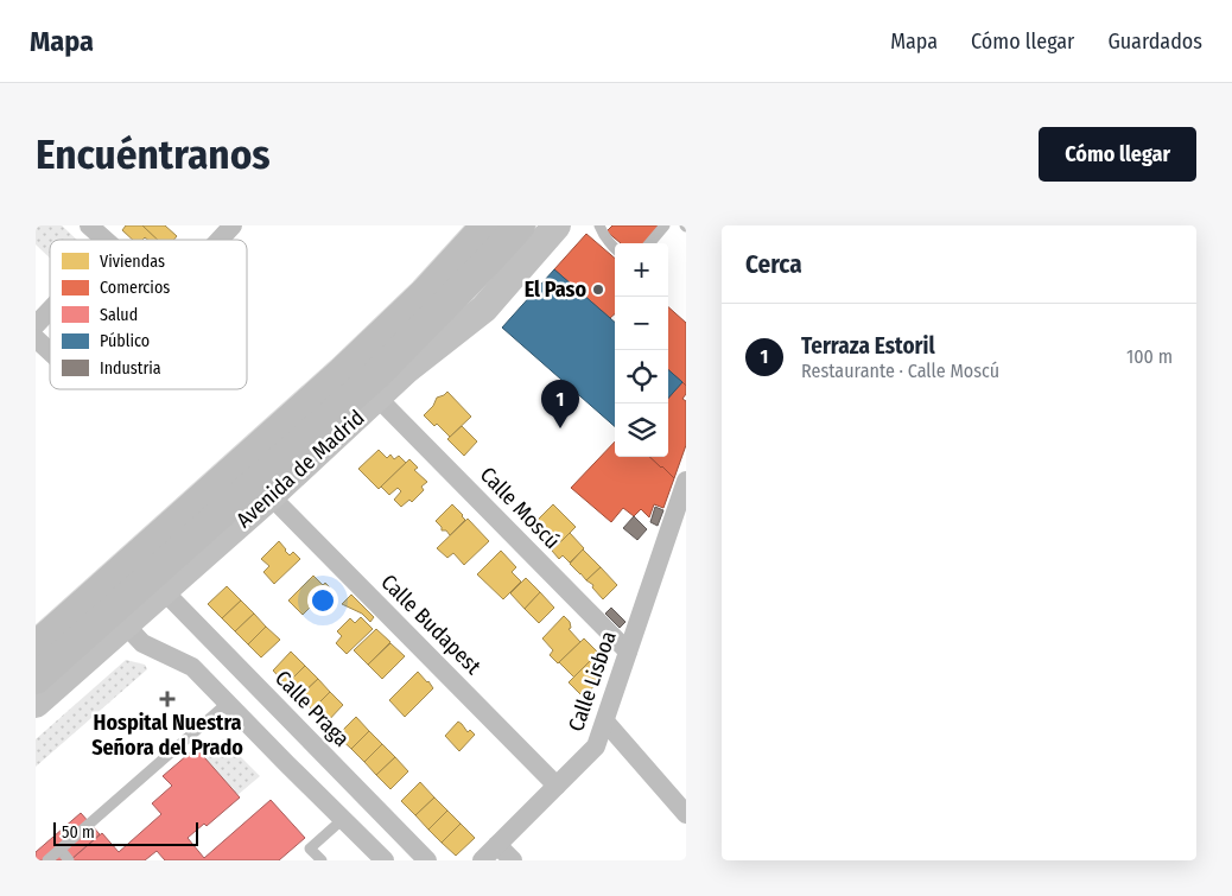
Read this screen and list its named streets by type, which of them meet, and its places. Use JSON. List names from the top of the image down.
{
  "streets": {
    "main road": ["Avenida de Madrid"],
    "street": [
      "Calle Moscú",
      "Calle Budapest",
      "Calle Lisboa",
      "Calle Praga"
    ]
  },
  "crossings": [
    ["Avenida de Madrid", "Calle Moscú"],
    ["Avenida de Madrid", "Calle Budapest"],
    ["Avenida de Madrid", "Calle Praga"],
    ["Calle Moscú", "Calle Lisboa"],
    ["Calle Budapest", "Calle Lisboa"]
  ],
  "places": {
    "other": ["El Paso"],
    "health": ["Hospital Nuestra Señora del Prado"]
  },
  "legend": [
    "Viviendas",
    "Comercios",
    "Salud",
    "Público",
    "Industria"
  ],
  "scale_bar": "50 m",
  "page": {
    "header": "Mapa",
    "nav": ["Mapa", "Cómo llegar", "Guardados"],
    "buttons": "Cómo llegar",
    "title": "Encuéntranos",
    "heading": "Cerca",
    "map_buttons": ["+", "−"],
    "list": [
      {
        "mark": "1",
        "name": "Terraza Estoril",
        "note": "Restaurante · Calle Moscú",
        "value": "100 m"
      }
    ],
    "pins": "1",
    "scale": "50 m"
  }
}
